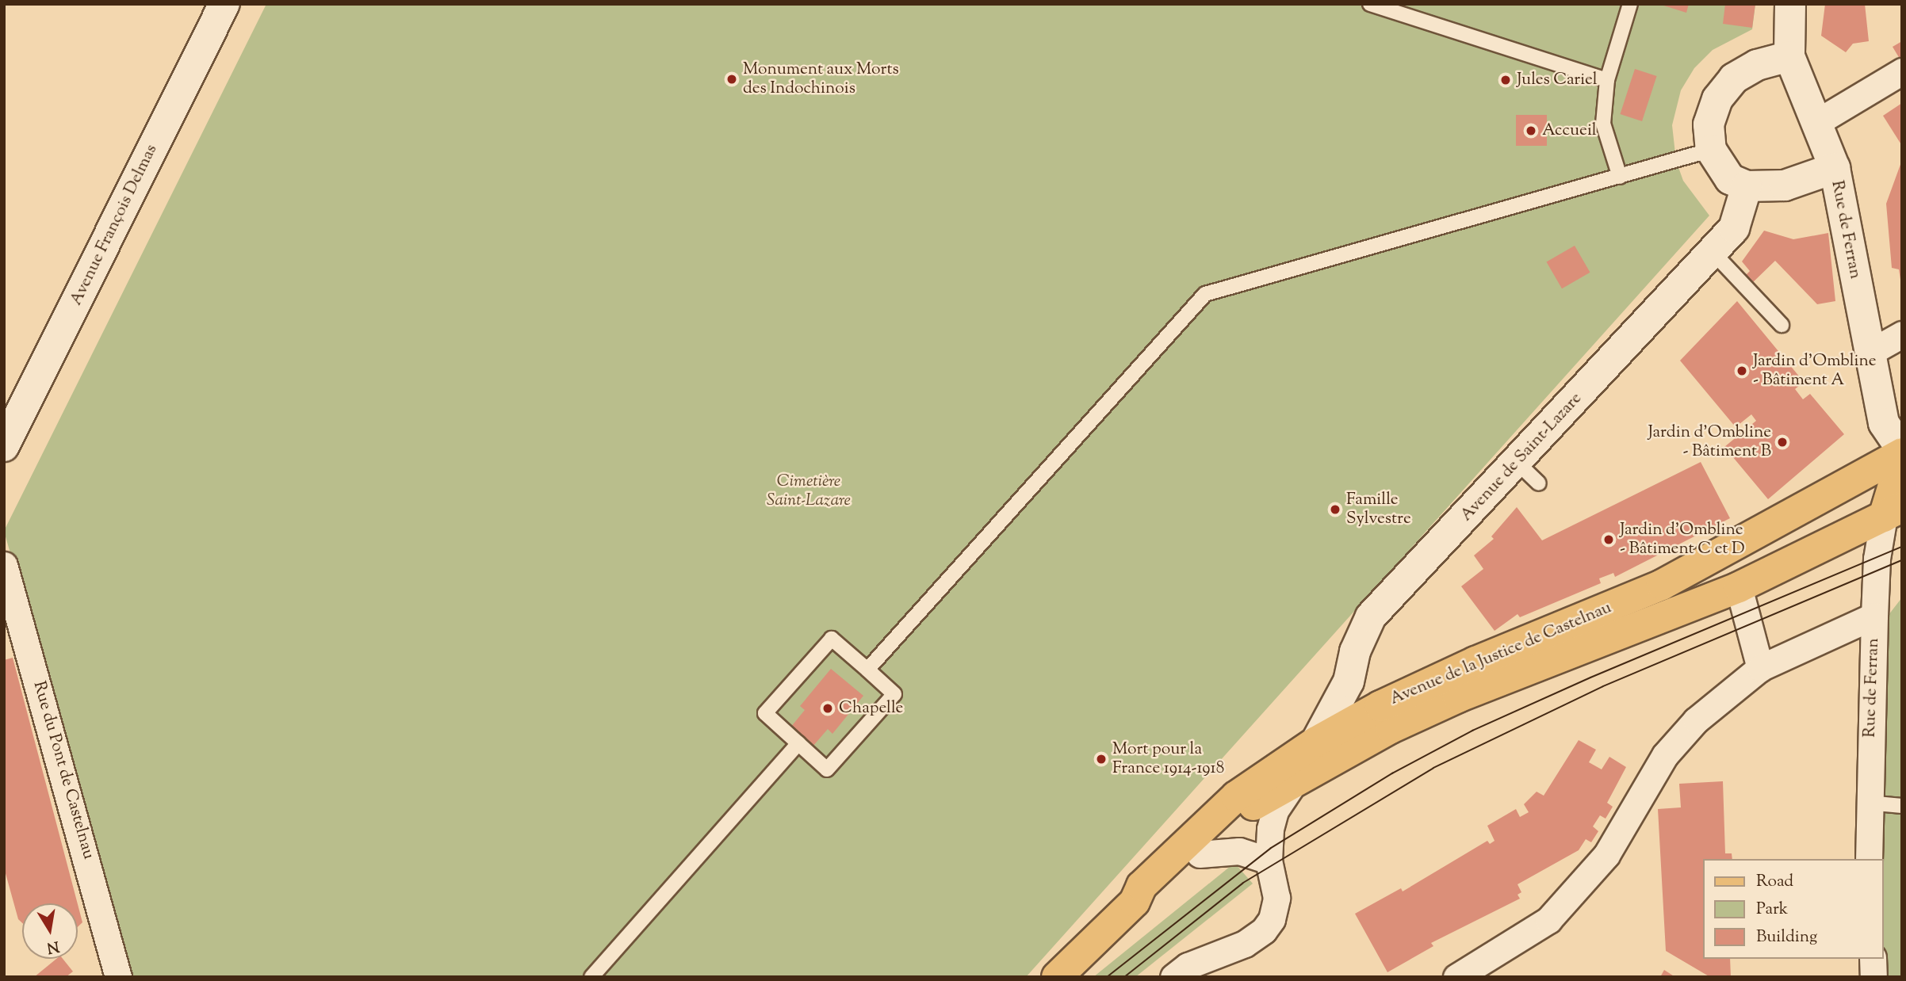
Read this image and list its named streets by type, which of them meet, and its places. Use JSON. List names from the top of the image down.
{
  "streets": {
    "main road": ["Avenue de la Justice de Castelnau"],
    "street": [
      "Avenue François Delmas",
      "Rue de Ferran",
      "Avenue de Saint-Lazare",
      "Rue du Pont de Castelnau"
    ]
  },
  "crossings": [
    ["Rue de Ferran", "Avenue de Saint-Lazare"],
    ["Rue de Ferran", "Avenue de la Justice de Castelnau"],
    ["Avenue de Saint-Lazare", "Avenue de la Justice de Castelnau"]
  ],
  "parks": ["Cimetière Saint-Lazare"],
  "places": [
    "Monument aux Morts des Indochinois",
    "Jules Cariel",
    "Accueil",
    "Jardin d'Ombline - Bâtiment A",
    "Jardin d'Ombline - Bâtiment B",
    "Famille Sylvestre",
    "Jardin d'Ombline - Bâtiment C et D",
    "Chapelle",
    "Mort pour la France 1914-1918"
  ],
  "legend": ["Road", "Park", "Building"],
  "north": "bottom"
}
